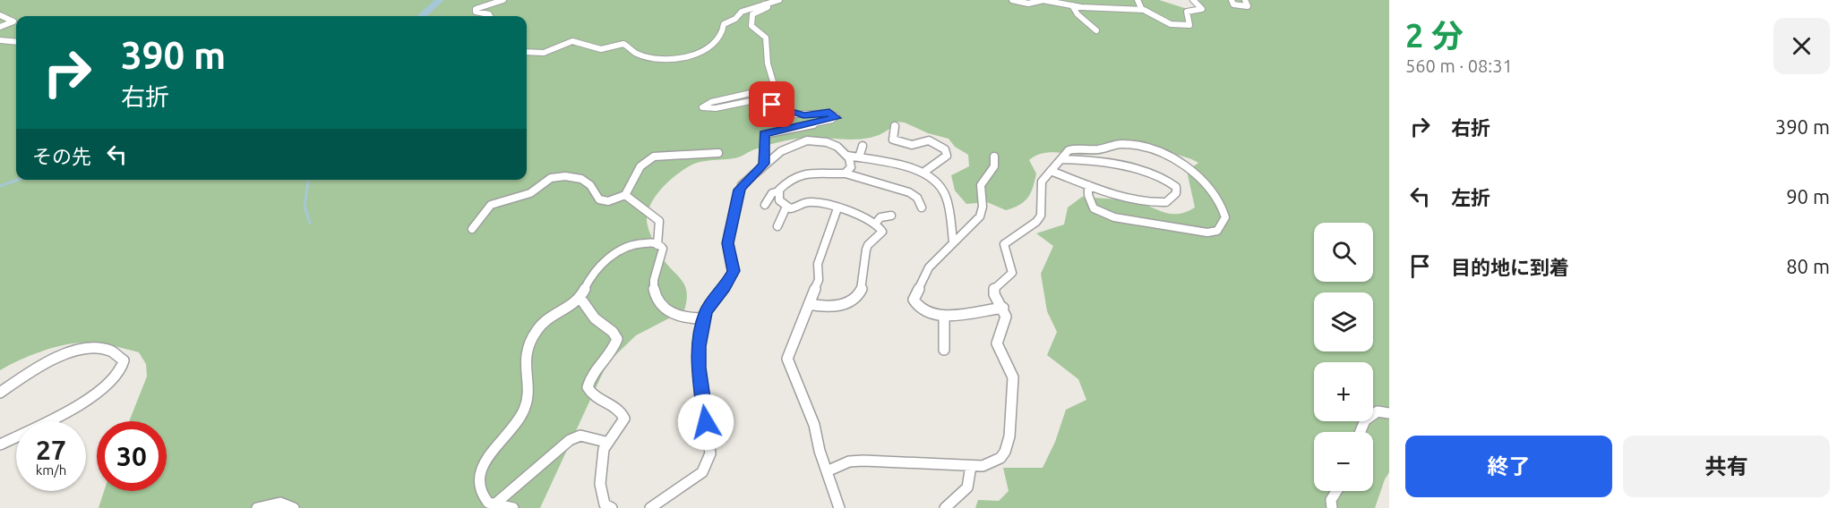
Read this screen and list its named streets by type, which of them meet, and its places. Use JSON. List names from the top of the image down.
{
  "page": {
    "heading": ["2 分", "560 m · 08:31"],
    "turn": ["390 m", "右折"],
    "list": [
      {
        "name": "右折",
        "value": "390 m"
      },
      {
        "name": "左折",
        "value": "90 m"
      },
      {
        "name": "目的地に到着",
        "value": "80 m"
      }
    ],
    "then": "その先",
    "map_buttons": ["+", "−"],
    "speed": "27 km/h",
    "limit": "30",
    "buttons": ["終了", "共有"]
  }
}
